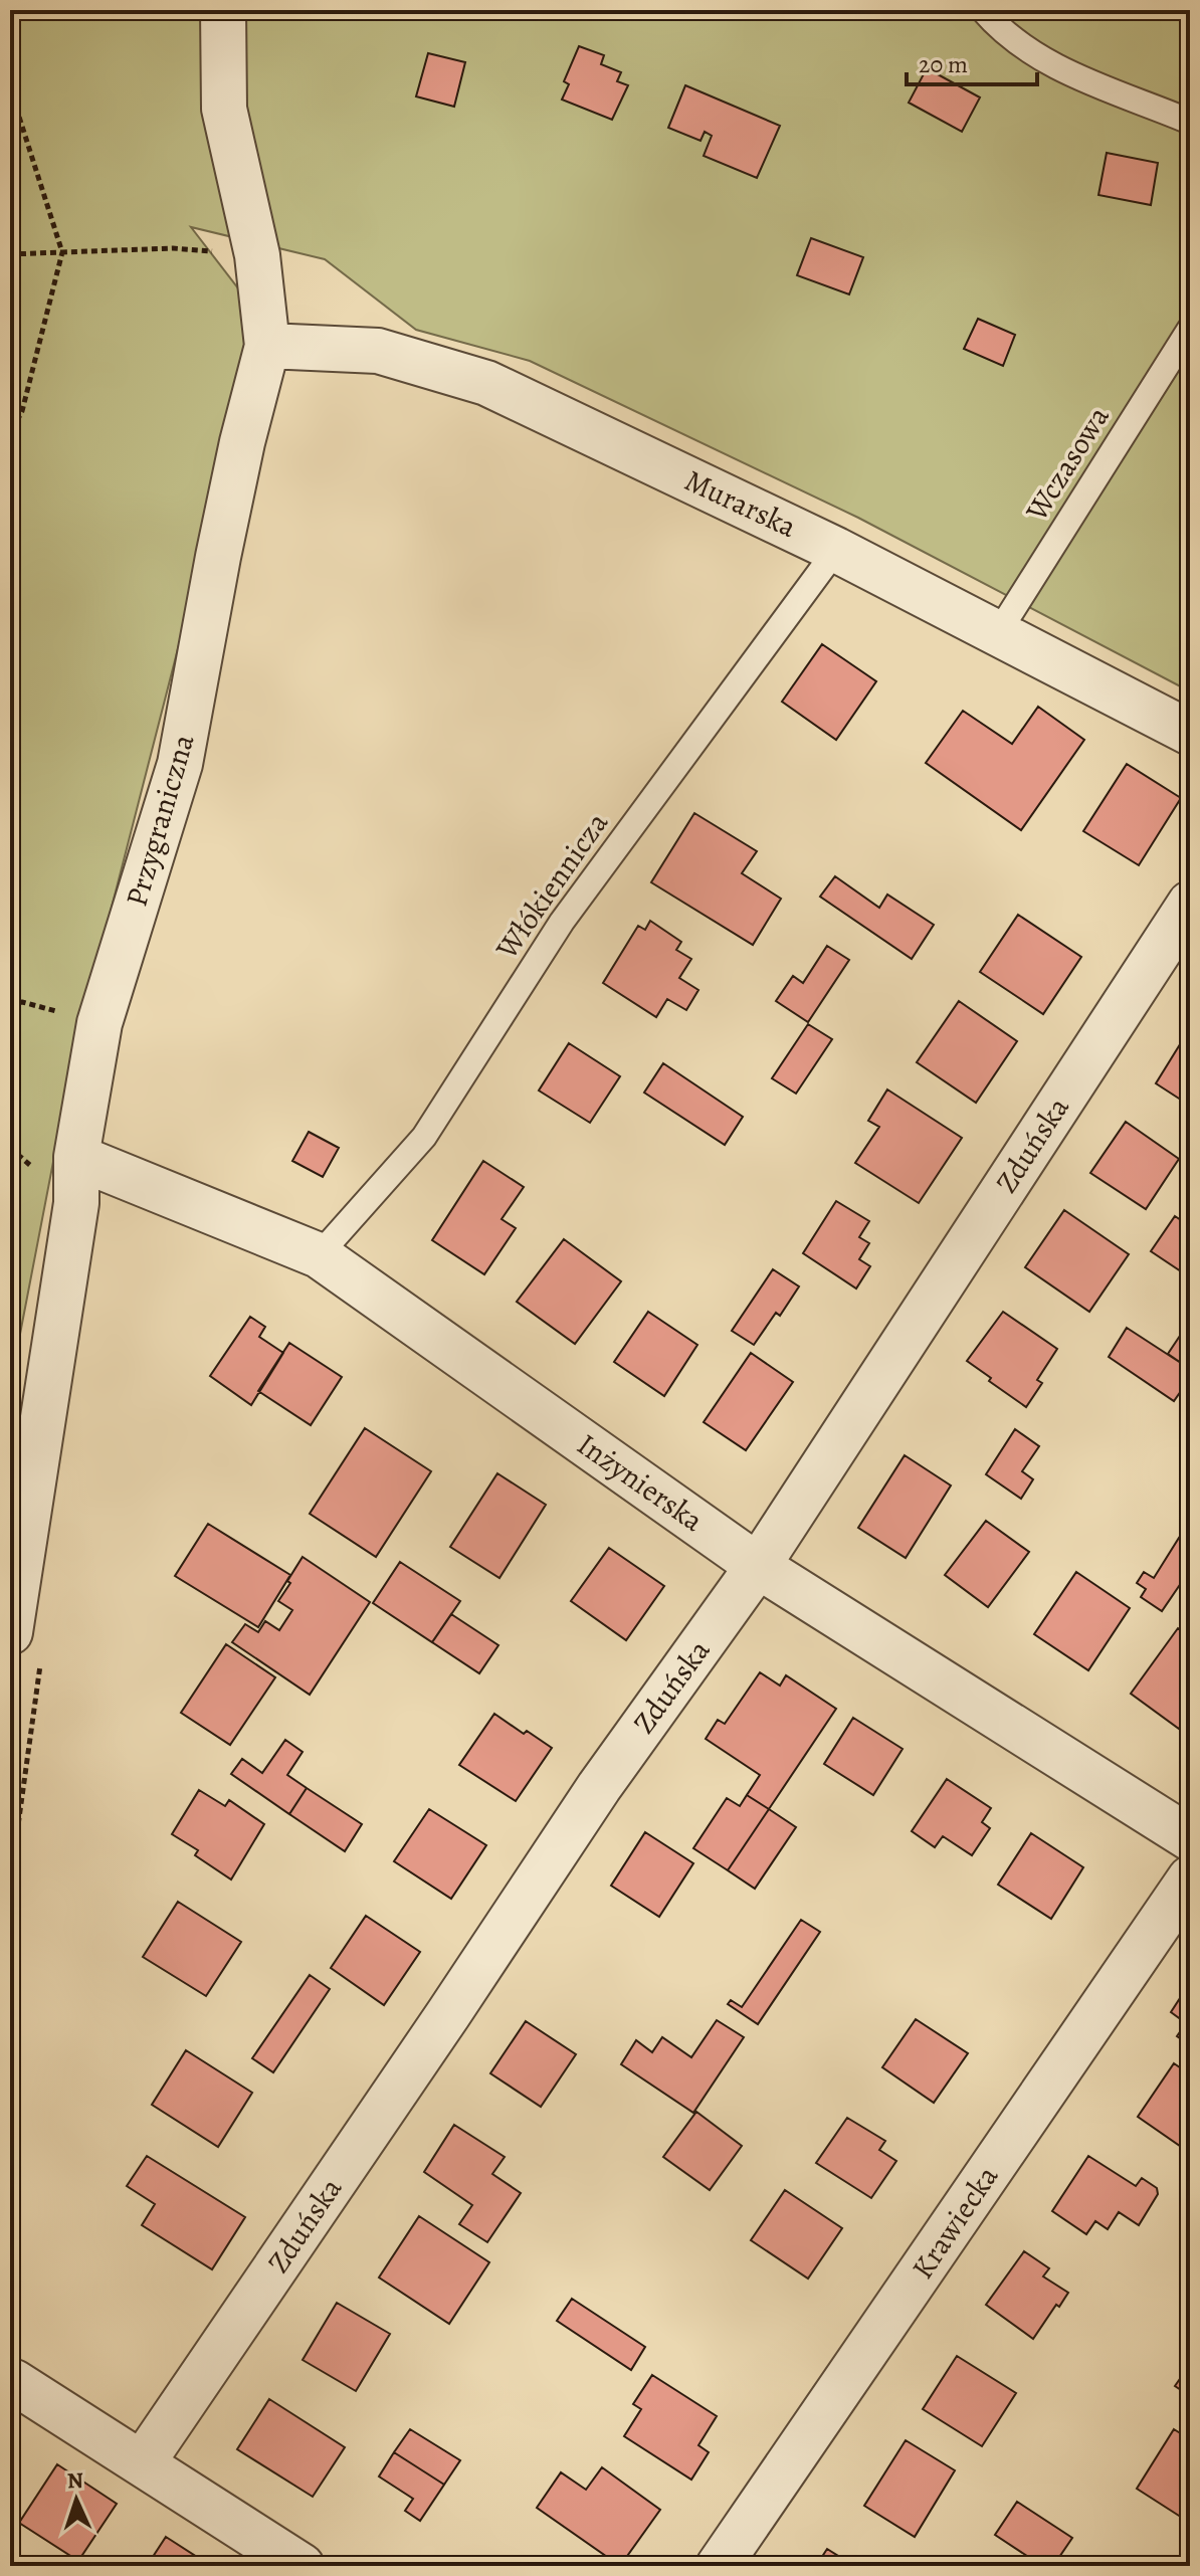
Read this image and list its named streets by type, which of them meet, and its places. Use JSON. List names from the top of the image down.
{
  "streets": {
    "street": [
      "Murarska",
      "Przygraniczna",
      "Zduńska",
      "Inżynierska",
      "Krawiecka"
    ],
    "lane": ["Wczasowa", "Włókiennicza"]
  },
  "crossings": [
    ["Wczasowa", "Murarska"],
    ["Murarska", "Przygraniczna"],
    ["Murarska", "Włókiennicza"],
    ["Przygraniczna", "Inżynierska"],
    ["Włókiennicza", "Inżynierska"],
    ["Zduńska", "Inżynierska"]
  ],
  "scale_bar": "20 m",
  "north": "top"
}
